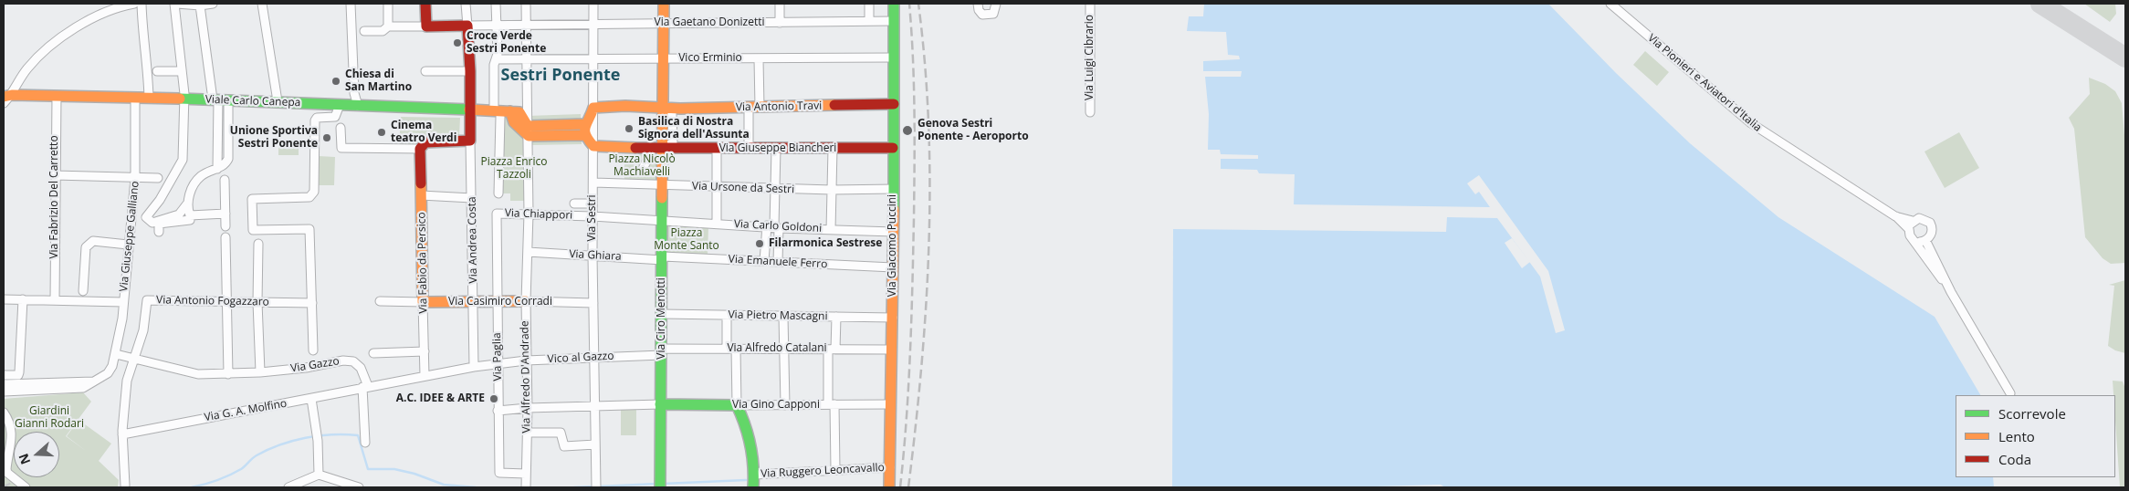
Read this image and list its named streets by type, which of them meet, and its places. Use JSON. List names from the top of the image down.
{
  "streets": {
    "street": [
      "Via Gaetano Donizetti",
      "Via Luigi Cibrario",
      "Vico Erminio",
      "Via Pionieri e Aviatori d'Italia",
      "Viale Carlo Canepa",
      "Via Antonio Travi",
      "Via Giuseppe Biancheri",
      "Via Ursone da Sestri",
      "Via Fabrizio Del Carretto",
      "Via Chiappori",
      "Via Sestri",
      "Via Carlo Goldoni",
      "Via Giuseppe Galliano",
      "Via Andrea Costa",
      "Via Giacomo Puccini",
      "Via Ghiara",
      "Via Emanuele Ferro",
      "Via Fabio da Persico",
      "Via Antonio Fogazzaro",
      "Via Casimiro Corradi",
      "Via Pietro Mascagni",
      "Via Ciro Menotti",
      "Via Alfredo Catalani",
      "Via Paglia",
      "Vico al Gazzo",
      "Via Gazzo",
      "Via Alfredo D'Andrade",
      "Via Gino Capponi",
      "Via G. A. Molfino",
      "Via Ruggero Leoncavallo"
    ]
  },
  "crossings": [
    ["Via Gaetano Donizetti", "Via Sestri"],
    ["Via Gaetano Donizetti", "Via Giacomo Puccini"],
    ["Via Gaetano Donizetti", "Via Ciro Menotti"],
    ["Via Gaetano Donizetti", "Via Alfredo D'Andrade"],
    ["Vico Erminio", "Via Sestri"],
    ["Vico Erminio", "Via Giacomo Puccini"],
    ["Vico Erminio", "Via Ciro Menotti"],
    ["Vico Erminio", "Via Alfredo D'Andrade"],
    ["Viale Carlo Canepa", "Via Fabrizio Del Carretto"],
    ["Viale Carlo Canepa", "Via Giuseppe Galliano"],
    ["Viale Carlo Canepa", "Via Alfredo D'Andrade"],
    ["Via Antonio Travi", "Via Sestri"],
    ["Via Antonio Travi", "Via Giacomo Puccini"],
    ["Via Antonio Travi", "Via Ciro Menotti"],
    ["Via Giuseppe Biancheri", "Via Sestri"],
    ["Via Giuseppe Biancheri", "Via Giacomo Puccini"],
    ["Via Giuseppe Biancheri", "Via Ciro Menotti"],
    ["Via Ursone da Sestri", "Via Sestri"],
    ["Via Ursone da Sestri", "Via Giacomo Puccini"],
    ["Via Ursone da Sestri", "Via Ciro Menotti"],
    ["Via Chiappori", "Via Sestri"],
    ["Via Chiappori", "Via Carlo Goldoni"],
    ["Via Chiappori", "Via Ciro Menotti"],
    ["Via Chiappori", "Via Paglia"],
    ["Via Chiappori", "Via Alfredo D'Andrade"],
    ["Via Sestri", "Via Ghiara"],
    ["Via Sestri", "Via Casimiro Corradi"],
    ["Via Sestri", "Vico al Gazzo"],
    ["Via Carlo Goldoni", "Via Giacomo Puccini"],
    ["Via Carlo Goldoni", "Via Ciro Menotti"],
    ["Via Giuseppe Galliano", "Via Gazzo"],
    ["Via Andrea Costa", "Via Casimiro Corradi"],
    ["Via Giacomo Puccini", "Via Emanuele Ferro"],
    ["Via Giacomo Puccini", "Via Pietro Mascagni"],
    ["Via Giacomo Puccini", "Via Alfredo Catalani"],
    ["Via Giacomo Puccini", "Via Gino Capponi"],
    ["Via Giacomo Puccini", "Via Ruggero Leoncavallo"],
    ["Via Ghiara", "Via Emanuele Ferro"],
    ["Via Ghiara", "Via Ciro Menotti"],
    ["Via Ghiara", "Via Alfredo D'Andrade"],
    ["Via Emanuele Ferro", "Via Ciro Menotti"],
    ["Via Fabio da Persico", "Via Casimiro Corradi"],
    ["Via Antonio Fogazzaro", "Via Gazzo"],
    ["Via Antonio Fogazzaro", "Via G. A. Molfino"],
    ["Via Casimiro Corradi", "Via Paglia"],
    ["Via Casimiro Corradi", "Via Alfredo D'Andrade"],
    ["Via Pietro Mascagni", "Via Ciro Menotti"],
    ["Via Ciro Menotti", "Via Alfredo Catalani"],
    ["Via Ciro Menotti", "Vico al Gazzo"],
    ["Via Ciro Menotti", "Via Gino Capponi"],
    ["Via Alfredo Catalani", "Vico al Gazzo"],
    ["Via Paglia", "Vico al Gazzo"],
    ["Via Paglia", "Via Alfredo D'Andrade"],
    ["Vico al Gazzo", "Via Alfredo D'Andrade"],
    ["Via Gazzo", "Via G. A. Molfino"]
  ],
  "districts": ["Sestri Ponente"],
  "parks": [
    "Piazza Nicolò Machiavelli",
    "Piazza Enrico Tazzoli",
    "Piazza Monte Santo",
    "Giardini Gianni Rodari"
  ],
  "places": [
    "Croce Verde Sestri Ponente",
    "Chiesa di San Martino",
    "Basilica di Nostra Signora dell'Assunta",
    "Genova Sestri Ponente - Aeroporto",
    "Cinema teatro Verdi",
    "Unione Sportiva Sestri Ponente",
    "Filarmonica Sestrese",
    "A.C. IDEE & ARTE"
  ],
  "legend": ["Scorrevole", "Lento", "Coda"],
  "north": "left"
}
